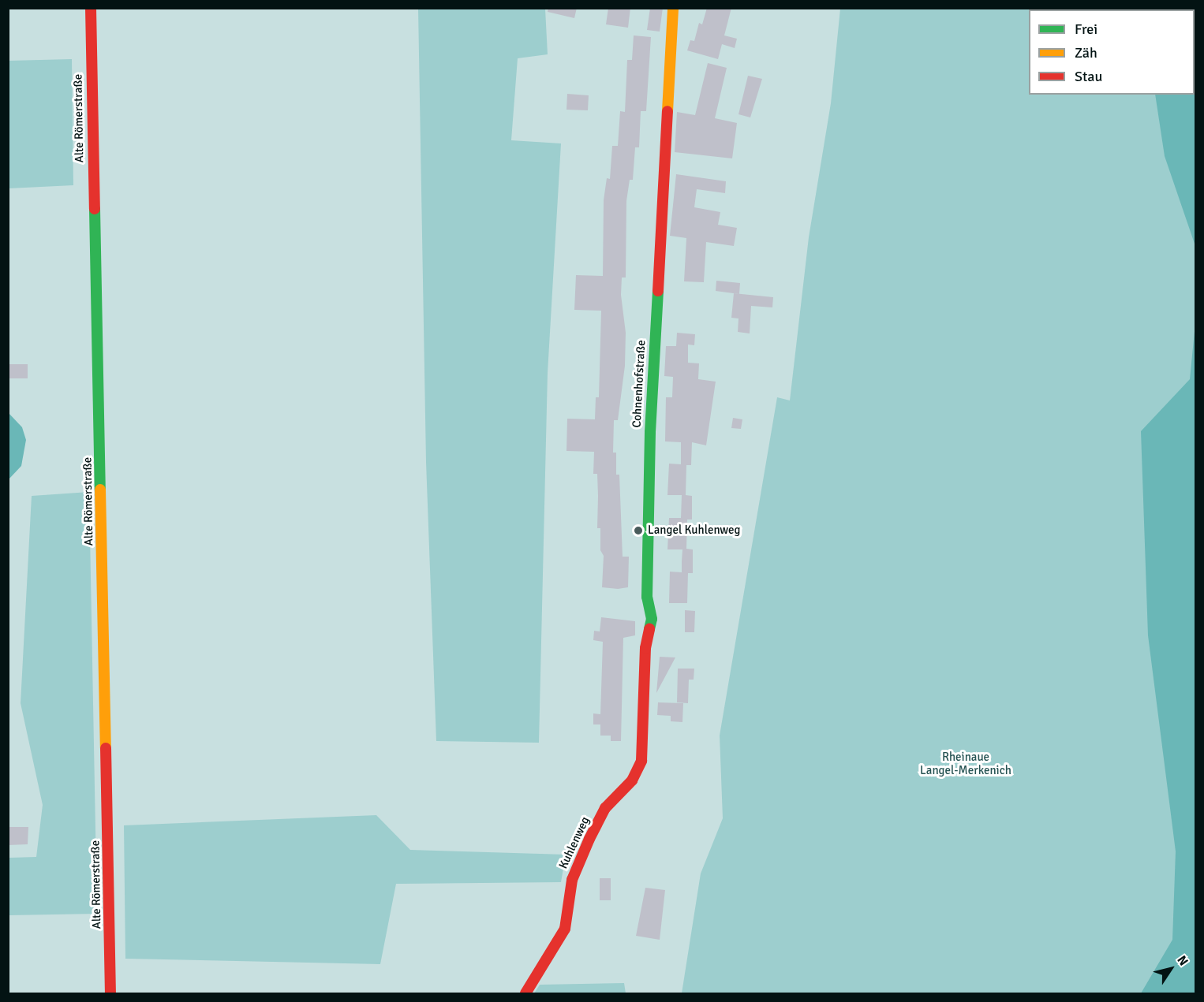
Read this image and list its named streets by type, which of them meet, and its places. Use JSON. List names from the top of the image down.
{
  "streets": {
    "street": ["Alte Römerstraße", "Cohnenhofstraße", "Kuhlenweg"]
  },
  "crossings": [
    ["Cohnenhofstraße", "Kuhlenweg"]
  ],
  "parks": ["Rheinaue Langel-Merkenich"],
  "places": ["Langel Kuhlenweg"],
  "legend": ["Frei", "Zäh", "Stau"],
  "north": "top right"
}
